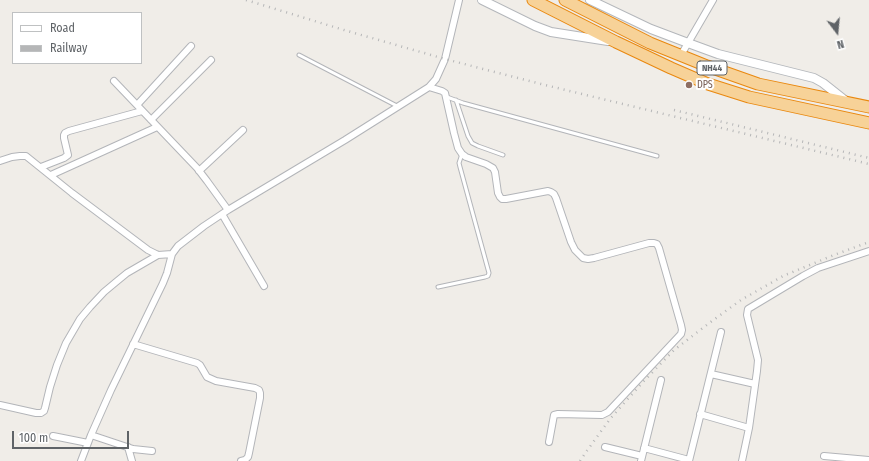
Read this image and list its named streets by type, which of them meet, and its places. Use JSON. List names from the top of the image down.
{
  "streets": {
    "highway": ["NH44"]
  },
  "places": ["DPS"],
  "legend": ["Road", "Railway"],
  "scale_bar": "100 m",
  "north": "bottom"
}
